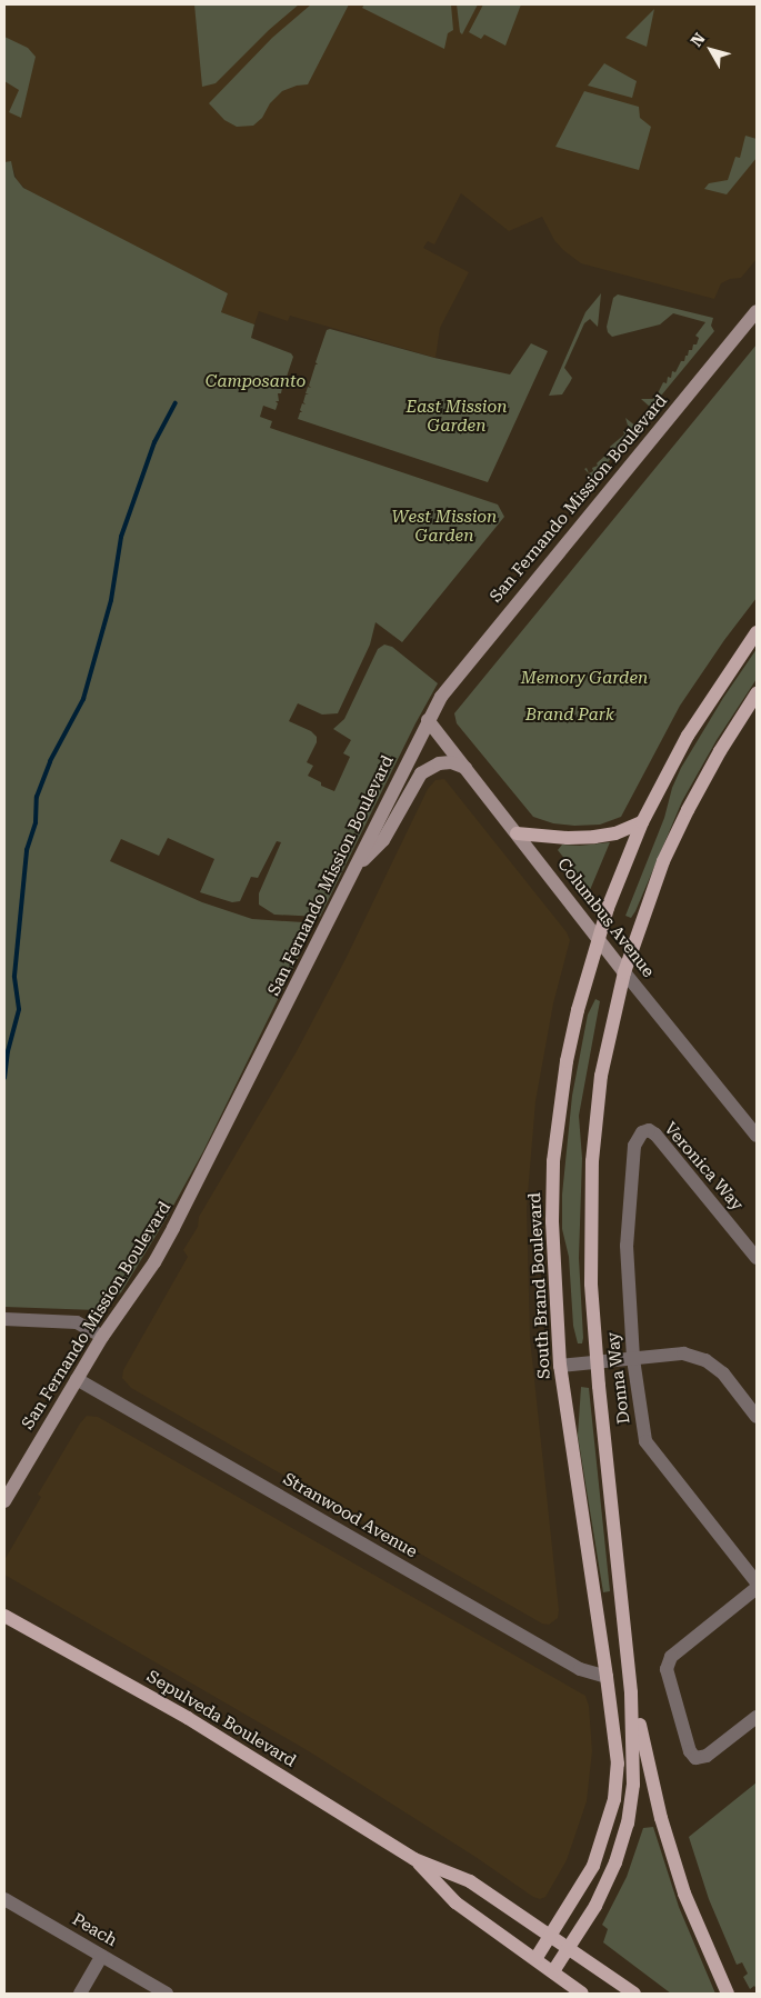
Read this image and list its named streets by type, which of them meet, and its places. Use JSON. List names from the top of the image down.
{
  "streets": {
    "main road": [
      "San Fernando Mission Boulevard",
      "Columbus Avenue",
      "South Brand Boulevard",
      "Sepulveda Boulevard"
    ],
    "street": [
      "Veronica Way",
      "Donna Way",
      "Stranwood Avenue",
      "Peach"
    ]
  },
  "crossings": [
    ["San Fernando Mission Boulevard", "Columbus Avenue"],
    ["San Fernando Mission Boulevard", "Stranwood Avenue"],
    ["Columbus Avenue", "South Brand Boulevard"],
    ["Veronica Way", "Donna Way"],
    ["South Brand Boulevard", "Stranwood Avenue"],
    ["South Brand Boulevard", "Sepulveda Boulevard"]
  ],
  "parks": [
    "Camposanto",
    "East Mission Garden",
    "West Mission Garden",
    "Memory Garden",
    "Brand Park"
  ],
  "north": "top left"
}
